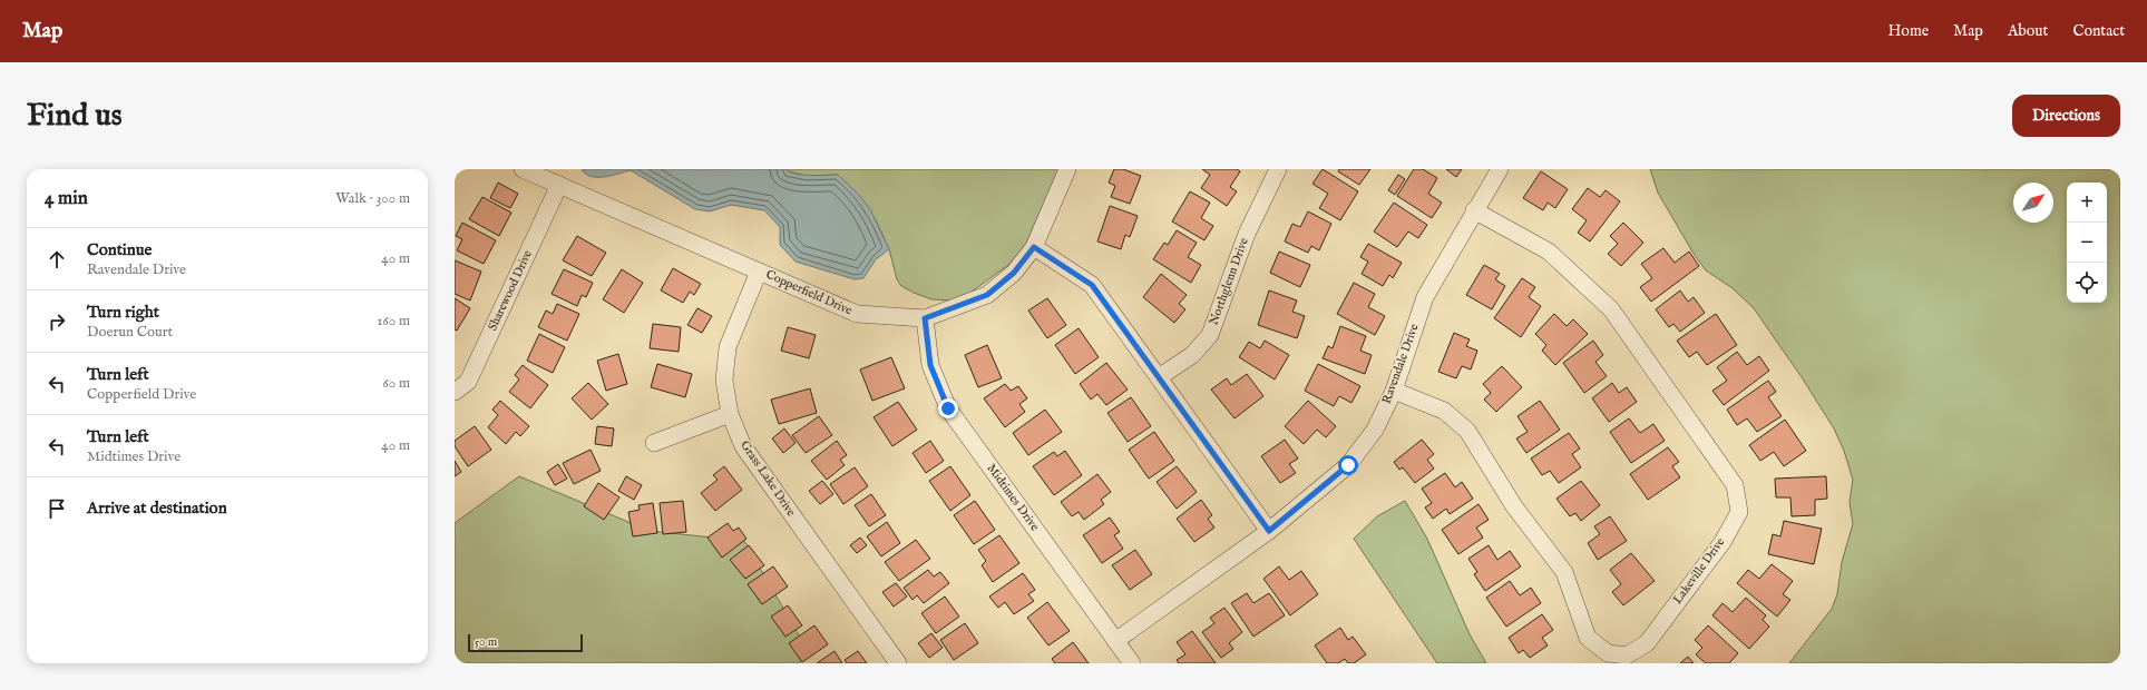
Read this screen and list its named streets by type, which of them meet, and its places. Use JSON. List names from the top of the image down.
{
  "streets": {
    "street": [
      "Northglenn Drive",
      "Sharewood Drive",
      "Copperfield Drive",
      "Ravendale Drive",
      "Grass Lake Drive",
      "Midtimes Drive",
      "Lakeville Drive"
    ]
  },
  "crossings": [
    ["Sharewood Drive", "Copperfield Drive"],
    ["Copperfield Drive", "Grass Lake Drive"],
    ["Copperfield Drive", "Midtimes Drive"],
    ["Ravendale Drive", "Midtimes Drive"],
    ["Ravendale Drive", "Lakeville Drive"]
  ],
  "scale_bar": "50 m",
  "north": "top right",
  "page": {
    "header": "Map",
    "nav": [
      "Home",
      "Map",
      "About",
      "Contact"
    ],
    "buttons": "Directions",
    "title": "Find us",
    "heading": ["4 min", "Walk · 300 m"],
    "map_buttons": ["+", "−"],
    "list": [
      ["Continue", "Ravendale Drive", "40 m"],
      ["Turn right", "Doerun Court", "160 m"],
      ["Turn left", "Copperfield Drive", "60 m"],
      ["Turn left", "Midtimes Drive", "40 m"],
      "Arrive at destination"
    ],
    "scale": "50 m"
  }
}
